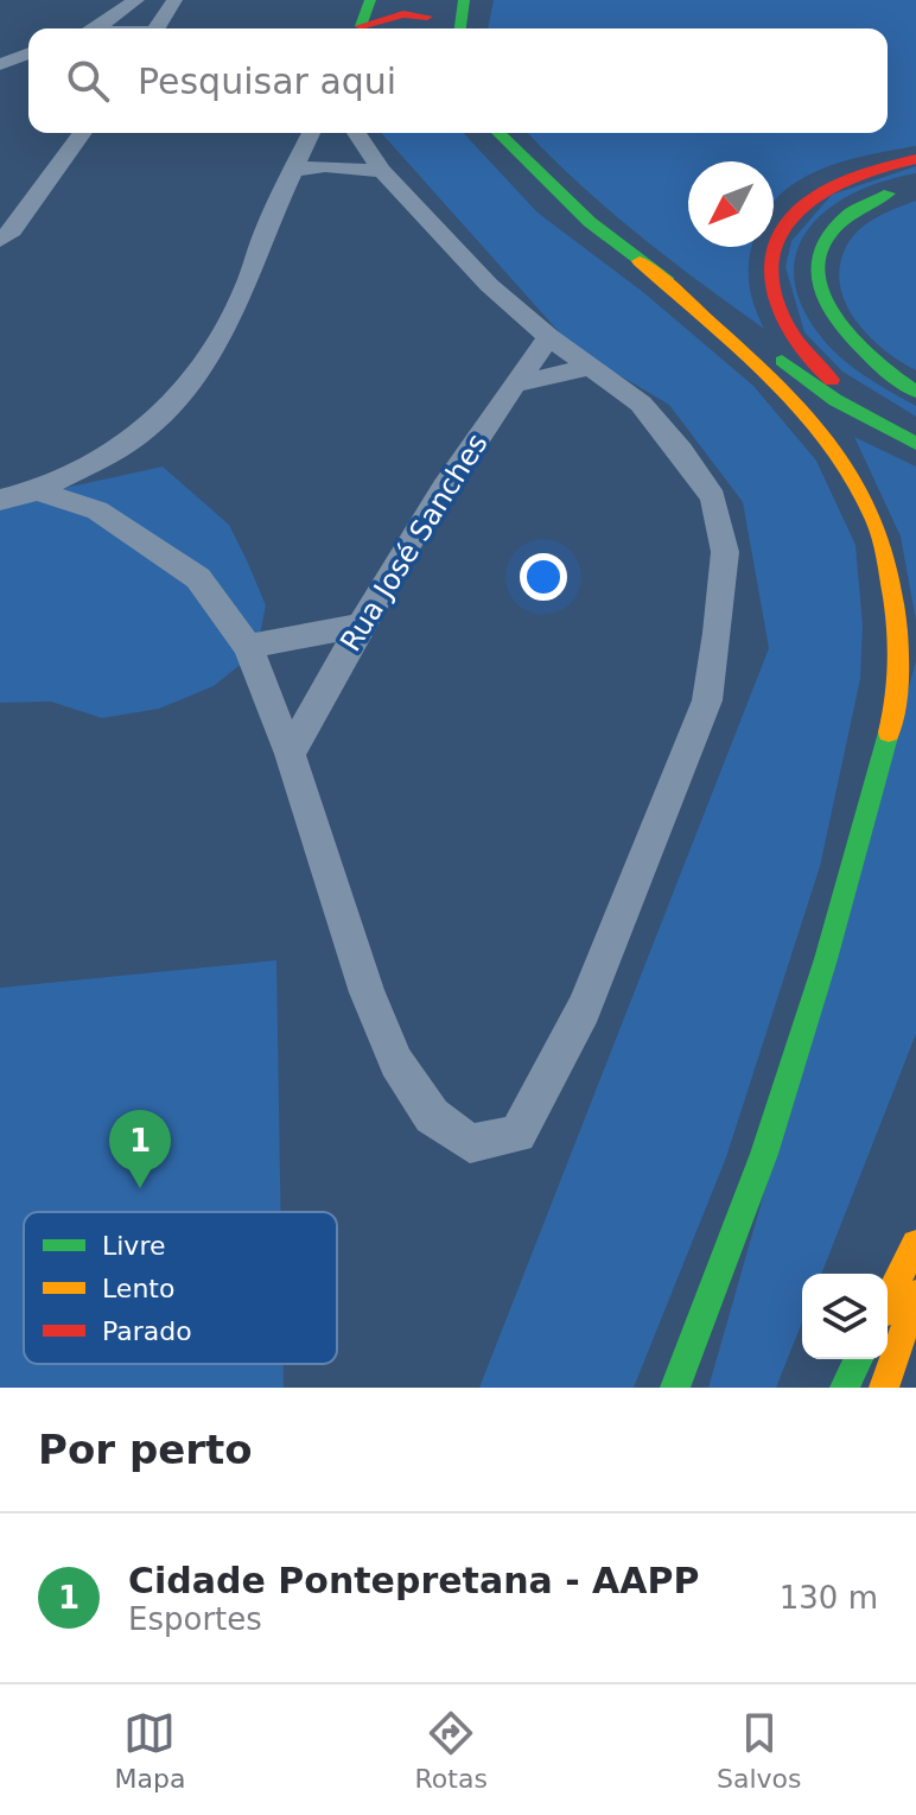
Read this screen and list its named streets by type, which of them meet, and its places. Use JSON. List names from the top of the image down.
{
  "streets": {
    "street": ["Rua José Sanches"]
  },
  "legend": ["Livre", "Lento", "Parado"],
  "north": "bottom left",
  "page": {
    "search": "Pesquisar aqui",
    "pins": "1",
    "heading": "Por perto",
    "list": [
      {
        "mark": "1",
        "name": "Cidade Pontepretana - AAPP",
        "note": "Esportes",
        "value": "130 m"
      }
    ],
    "nav": ["Mapa", "Rotas", "Salvos"]
  }
}
